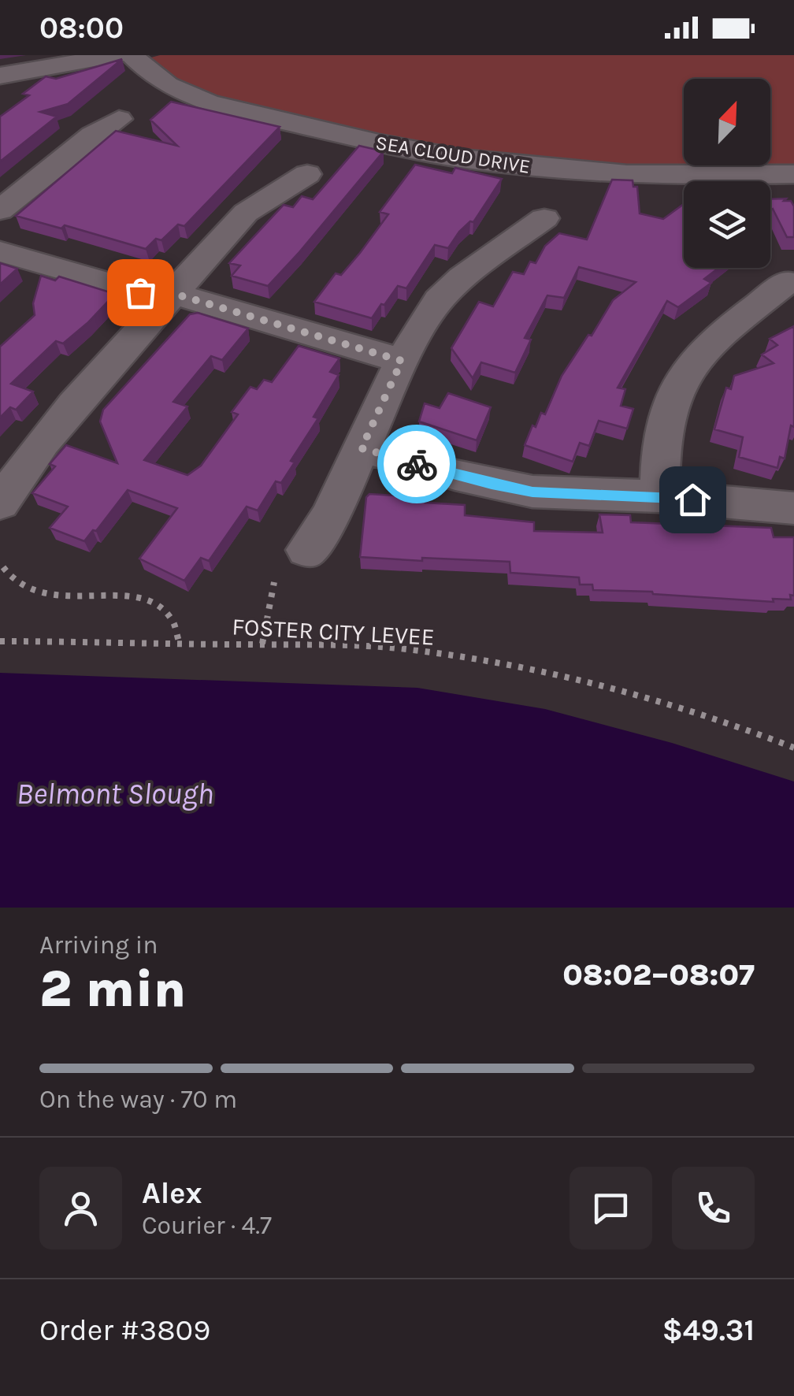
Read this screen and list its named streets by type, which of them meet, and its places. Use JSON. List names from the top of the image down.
{
  "streets": {
    "street": ["SEA CLOUD DRIVE"],
    "path": ["FOSTER CITY LEVEE"]
  },
  "water": ["Belmont Slough"],
  "north": "top right",
  "page": {
    "status": "08:00",
    "heading": ["2 min", "Arriving in", "08:02–08:07"],
    "panel": [
      "Alex",
      "Courier · 4.7",
      "Order #3809",
      "$49.31"
    ],
    "bar": "On the way · 70 m"
  }
}
